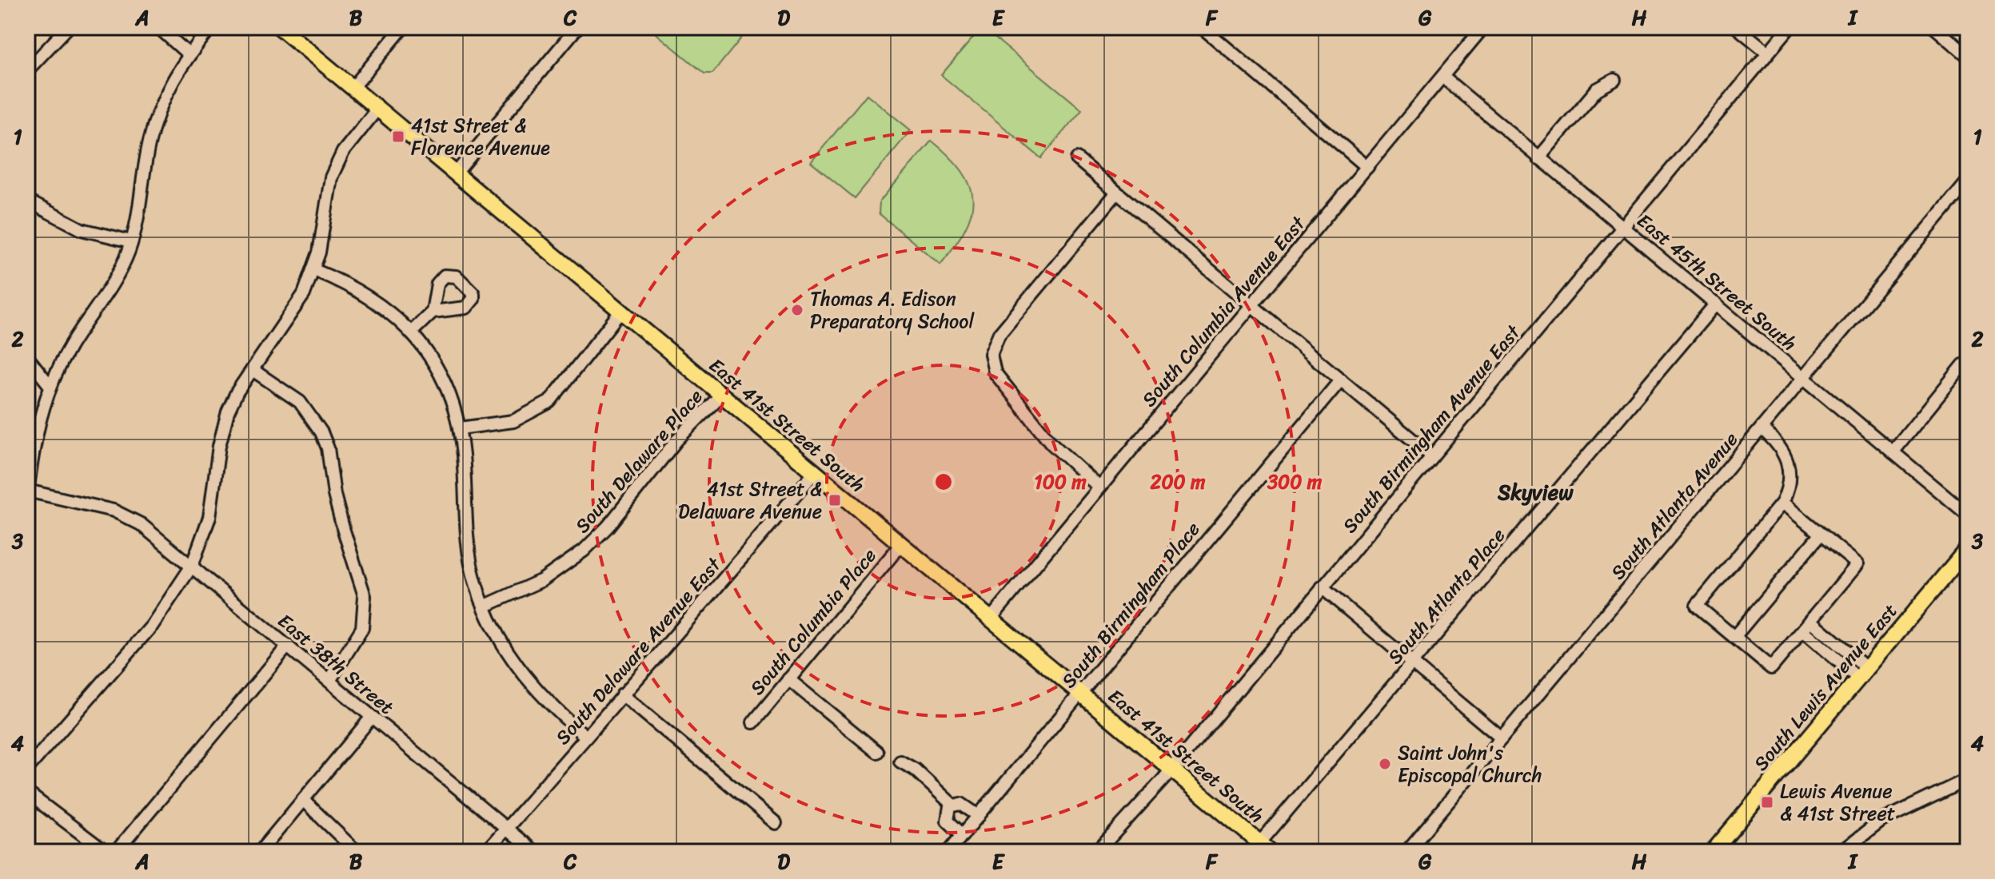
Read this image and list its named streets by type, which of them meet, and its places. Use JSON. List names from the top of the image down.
{
  "streets": {
    "main road": ["East 41st Street South", "South Lewis Avenue East"],
    "street": [
      "East 45th Street South",
      "South Columbia Avenue East",
      "South Birmingham Avenue East",
      "South Delaware Place",
      "South Atlanta Avenue",
      "South Atlanta Place",
      "South Birmingham Place",
      "South Columbia Place",
      "South Delaware Avenue East",
      "East 38th Street"
    ]
  },
  "crossings": [
    ["East 45th Street South", "South Columbia Avenue East"],
    ["East 45th Street South", "South Birmingham Avenue East"],
    ["East 45th Street South", "South Atlanta Avenue"],
    ["East 45th Street South", "South Atlanta Place"],
    ["South Columbia Avenue East", "East 41st Street South"],
    ["East 41st Street South", "South Birmingham Avenue East"],
    ["East 41st Street South", "South Delaware Place"],
    ["East 41st Street South", "South Atlanta Place"],
    ["East 41st Street South", "South Birmingham Place"],
    ["East 41st Street South", "South Columbia Place"],
    ["East 41st Street South", "South Delaware Avenue East"],
    ["South Delaware Avenue East", "East 38th Street"]
  ],
  "districts": ["Skyview"],
  "places": {
    "transit": ["41st Street & Florence Avenue", "41st Street & Delaware Avenue", "Lewis Avenue & 41st Street"],
    "other": ["Thomas A. Edison Preparatory School", "Saint John's Episcopal Church"]
  },
  "grid": {
    "columns": [
      "A",
      "B",
      "C",
      "D",
      "E",
      "F",
      "G",
      "H",
      "I"
    ],
    "rows": [
      "1",
      "2",
      "3",
      "4"
    ]
  },
  "rings": ["100 m", "200 m", "300 m"]
}
